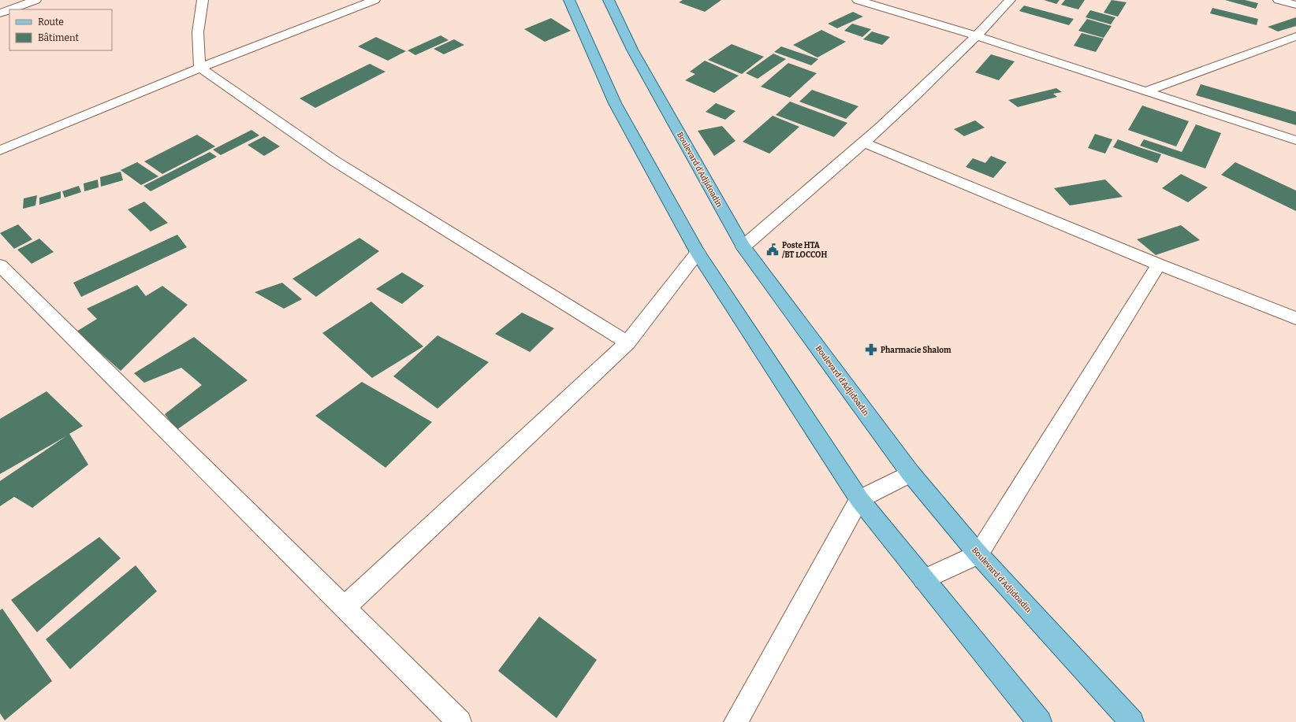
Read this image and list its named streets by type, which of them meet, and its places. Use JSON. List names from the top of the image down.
{
  "streets": {
    "main road": ["Boulevard d'Adjidoadin"]
  },
  "places": {
    "public building": ["Poste HTA /BT LOCCOH"],
    "pharmacy": ["Pharmacie Shalom"]
  },
  "legend": ["Route", "Bâtiment"]
}
